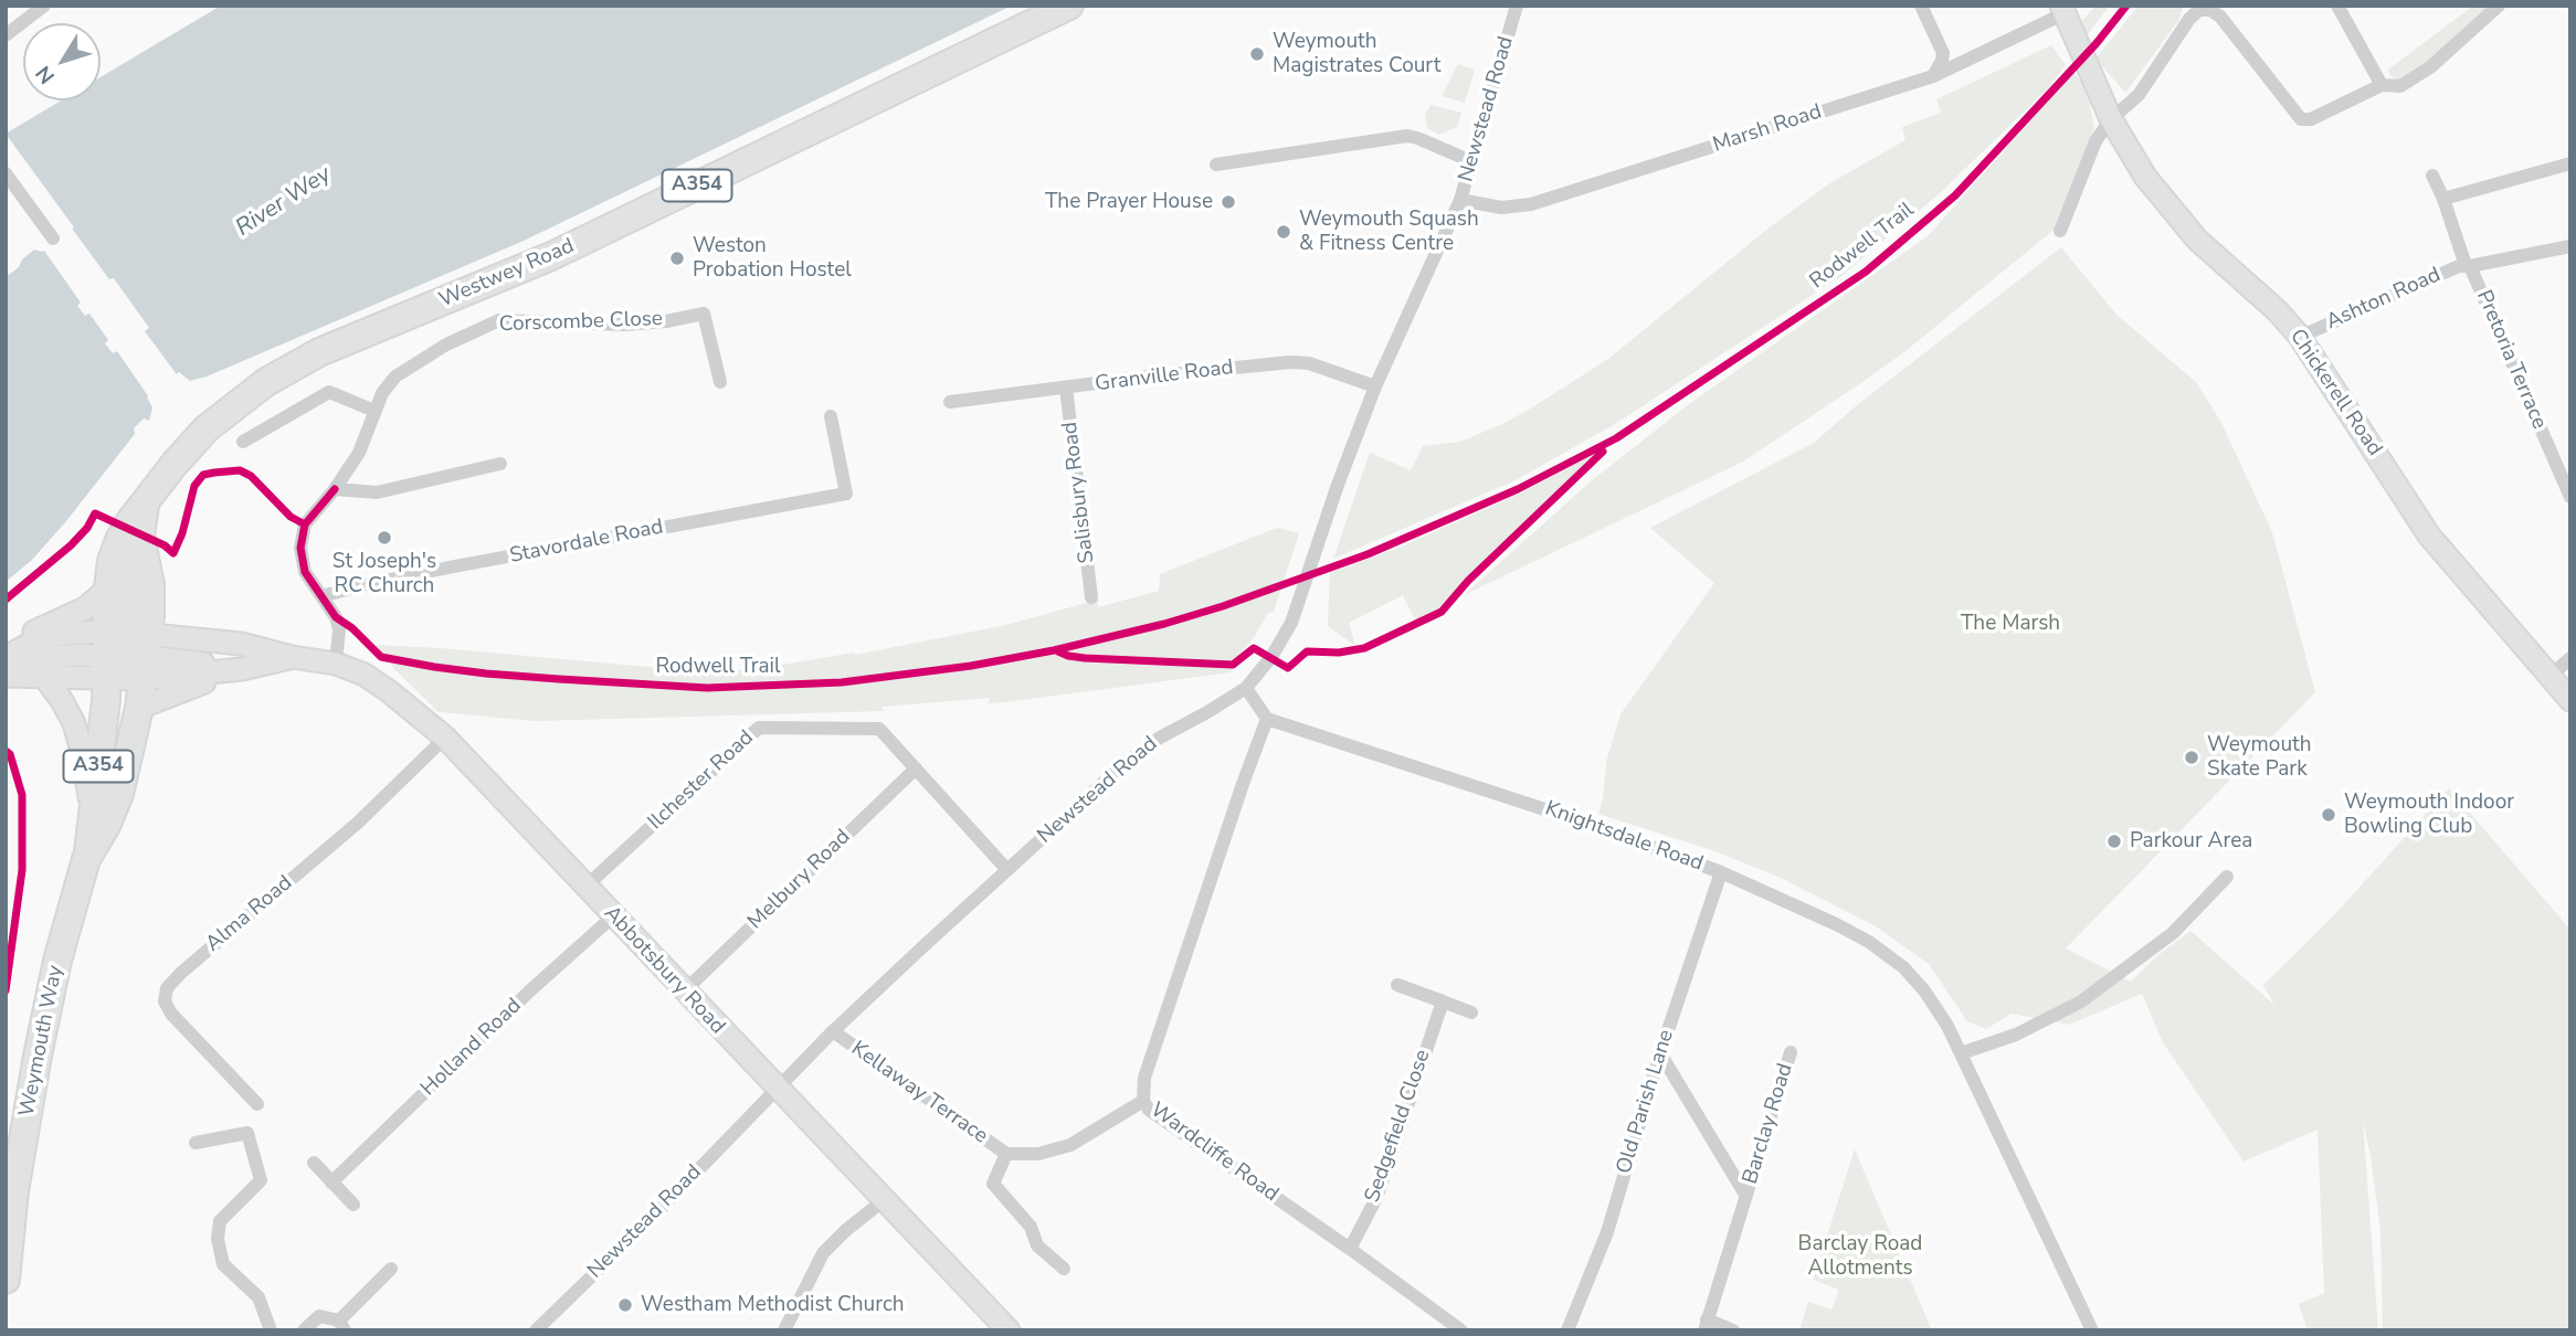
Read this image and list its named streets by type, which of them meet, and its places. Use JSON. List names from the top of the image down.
{
  "streets": {
    "highway": ["A354", "Westwey Road", "Weymouth Way"],
    "main road": ["Chickerell Road", "Abbotsbury Road"],
    "street": [
      "Newstead Road",
      "Marsh Road",
      "Ashton Road",
      "Corscombe Close",
      "Pretoria Terrace",
      "Granville Road",
      "Salisbury Road",
      "Stavordale Road",
      "Ilchester Road",
      "Knightsdale Road",
      "Melbury Road",
      "Alma Road",
      "Holland Road",
      "Kellaway Terrace",
      "Old Parish Lane",
      "Barclay Road",
      "Sedgefield Close",
      "Wardcliffe Road"
    ],
    "cycle path": ["Rodwell Trail"]
  },
  "crossings": [
    ["Newstead Road", "Marsh Road"],
    ["Newstead Road", "Granville Road"],
    ["Newstead Road", "Ilchester Road"],
    ["Newstead Road", "Abbotsbury Road"],
    ["Newstead Road", "Kellaway Terrace"],
    ["Marsh Road", "Chickerell Road"],
    ["Westwey Road", "Abbotsbury Road"],
    ["Westwey Road", "Weymouth Way"],
    ["Ashton Road", "Pretoria Terrace"],
    ["Ashton Road", "Chickerell Road"],
    ["Corscombe Close", "Stavordale Road"],
    ["Granville Road", "Salisbury Road"],
    ["Ilchester Road", "Melbury Road"],
    ["Ilchester Road", "Abbotsbury Road"],
    ["Knightsdale Road", "Old Parish Lane"],
    ["Knightsdale Road", "Wardcliffe Road"],
    ["Melbury Road", "Abbotsbury Road"],
    ["Alma Road", "Abbotsbury Road"],
    ["Abbotsbury Road", "Weymouth Way"],
    ["Abbotsbury Road", "Holland Road"],
    ["Kellaway Terrace", "Wardcliffe Road"],
    ["Old Parish Lane", "Barclay Road"],
    ["Sedgefield Close", "Wardcliffe Road"]
  ],
  "water": ["River Wey"],
  "parks": ["The Marsh", "Barclay Road Allotments"],
  "places": [
    "Weymouth Magistrates Court",
    "The Prayer House",
    "Weymouth Squash & Fitness Centre",
    "Weston Probation Hostel",
    "St Joseph's RC Church",
    "Weymouth Skate Park",
    "Weymouth Indoor Bowling Club",
    "Parkour Area",
    "Westham Methodist Church"
  ],
  "north": "bottom left"
}
